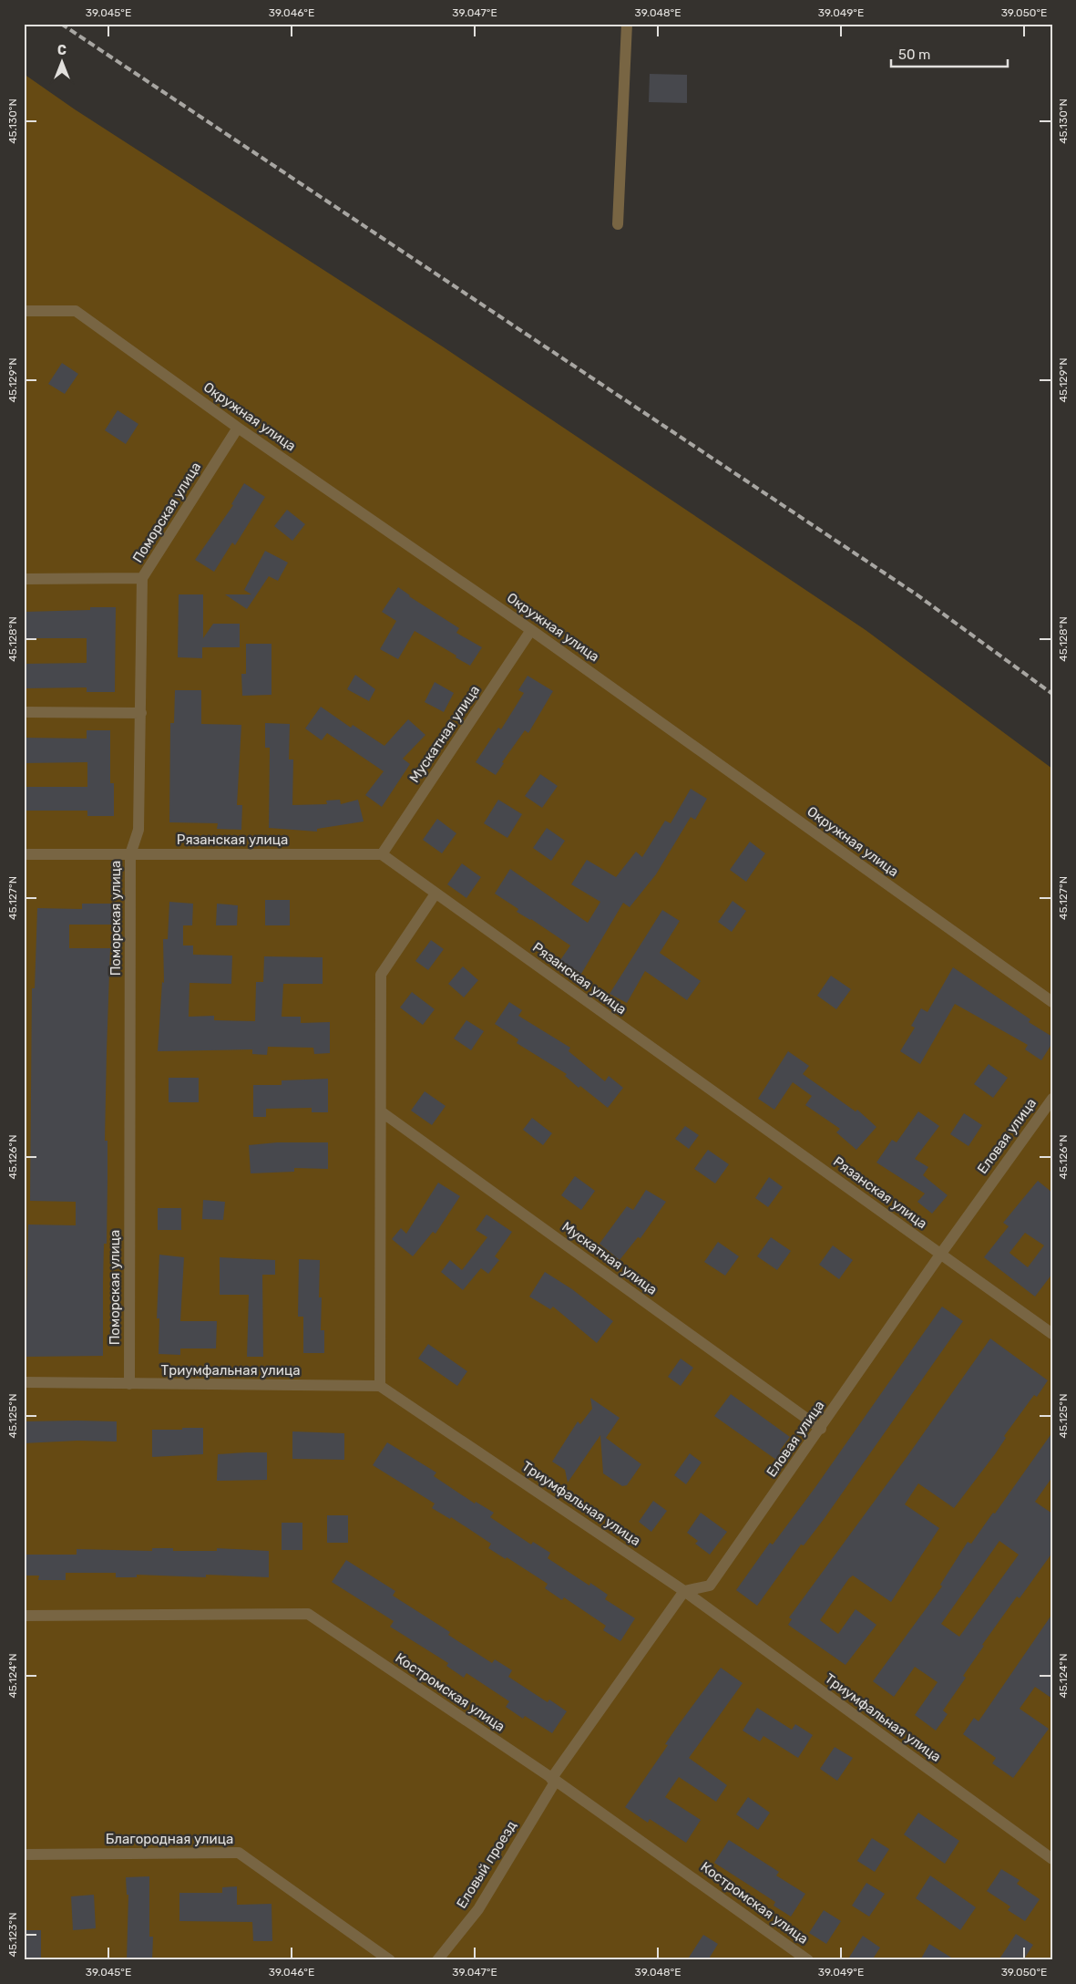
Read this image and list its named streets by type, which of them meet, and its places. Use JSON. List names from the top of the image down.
{
  "streets": {
    "street": [
      "Окружная улица",
      "Поморская улица",
      "Мускатная улица",
      "Рязанская улица",
      "Еловая улица",
      "Триумфальная улица",
      "Костромская улица",
      "Благородная улица",
      "Еловый проезд"
    ]
  },
  "crossings": [
    ["Окружная улица", "Поморская улица"],
    ["Окружная улица", "Мускатная улица"],
    ["Поморская улица", "Рязанская улица"],
    ["Поморская улица", "Триумфальная улица"],
    ["Мускатная улица", "Рязанская улица"],
    ["Мускатная улица", "Еловая улица"],
    ["Рязанская улица", "Еловая улица"],
    ["Еловая улица", "Триумфальная улица"],
    ["Костромская улица", "Еловый проезд"]
  ],
  "scale_bar": "50 m",
  "north": "top",
  "coordinates": [
    "39.045°E",
    "39.046°E",
    "39.047°E",
    "39.048°E",
    "39.049°E",
    "39.050°E",
    "45.130°N",
    "45.129°N",
    "45.128°N",
    "45.127°N",
    "45.126°N",
    "45.125°N",
    "45.124°N",
    "45.123°N"
  ]
}
